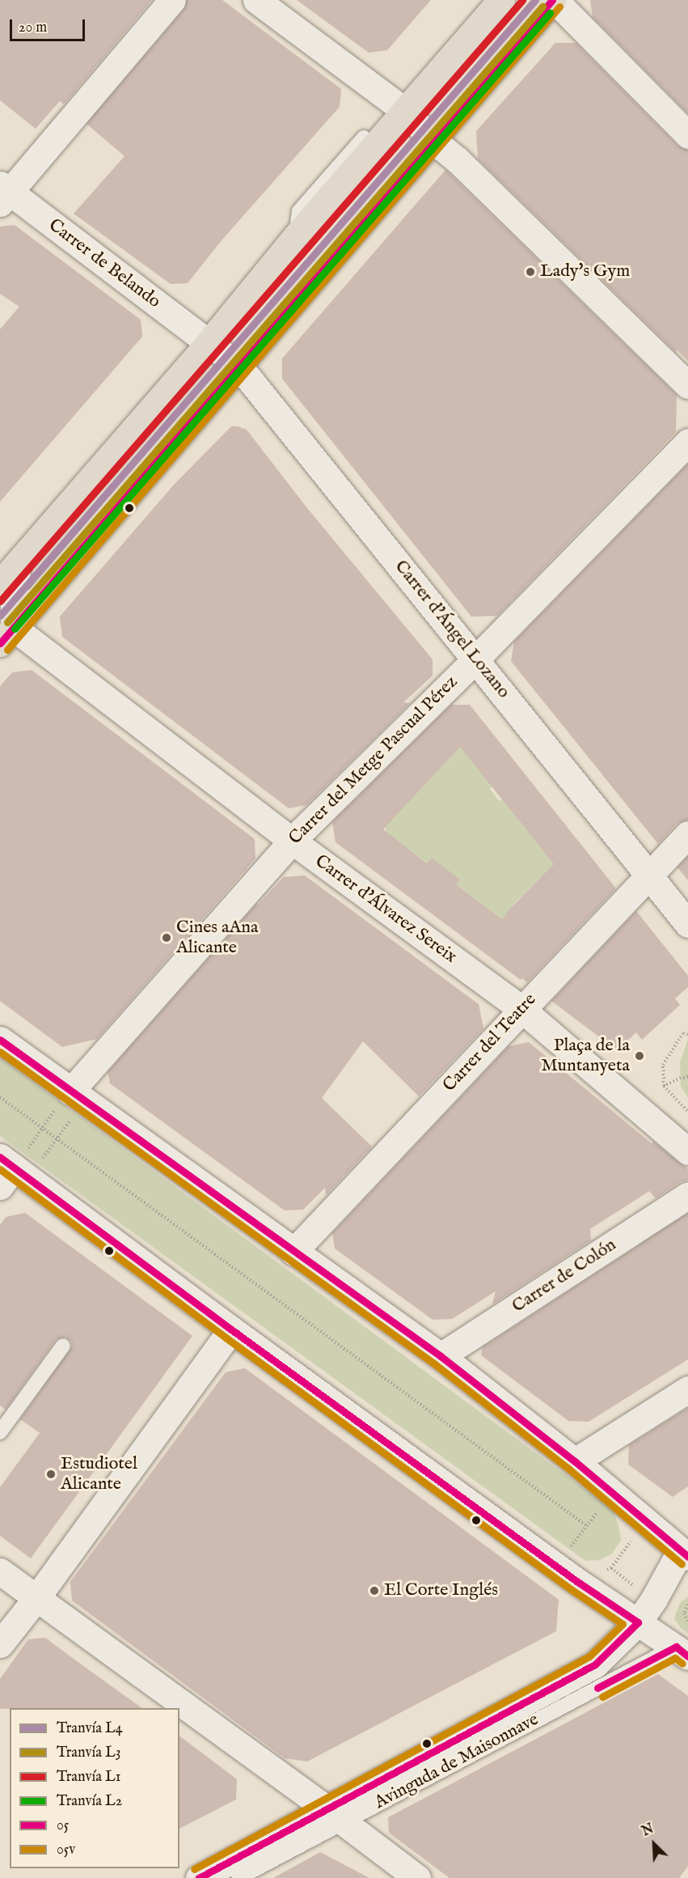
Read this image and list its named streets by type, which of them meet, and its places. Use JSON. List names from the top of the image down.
{
  "streets": {
    "street": [
      "Carrer de Belando",
      "Carrer d'Ángel Lozano",
      "Carrer del Metge Pascual Pérez",
      "Carrer d'Álvarez Sereix",
      "Carrer del Teatre",
      "Carrer de Colón",
      "Avinguda de Maisonnave"
    ]
  },
  "crossings": [
    ["Carrer de Belando", "Carrer d'Ángel Lozano"],
    ["Carrer d'Ángel Lozano", "Carrer del Metge Pascual Pérez"],
    ["Carrer d'Ángel Lozano", "Carrer del Teatre"],
    ["Carrer del Metge Pascual Pérez", "Carrer d'Álvarez Sereix"],
    ["Carrer d'Álvarez Sereix", "Carrer del Teatre"]
  ],
  "places": [
    "Lady's Gym",
    "Cines aAna Alicante",
    "Plaça de la Muntanyeta",
    "Estudiotel Alicante",
    "El Corte Inglés"
  ],
  "lines": [
    "tram line L4",
    "tram line L1",
    "transit line 05",
    "tram line L3",
    "transit line 05v",
    "tram line L2"
  ],
  "legend": [
    "Tranvía L4",
    "Tranvía L3",
    "Tranvía L1",
    "Tranvía L2",
    "05",
    "05v"
  ],
  "scale_bar": "20 m",
  "north": "top left"
}
